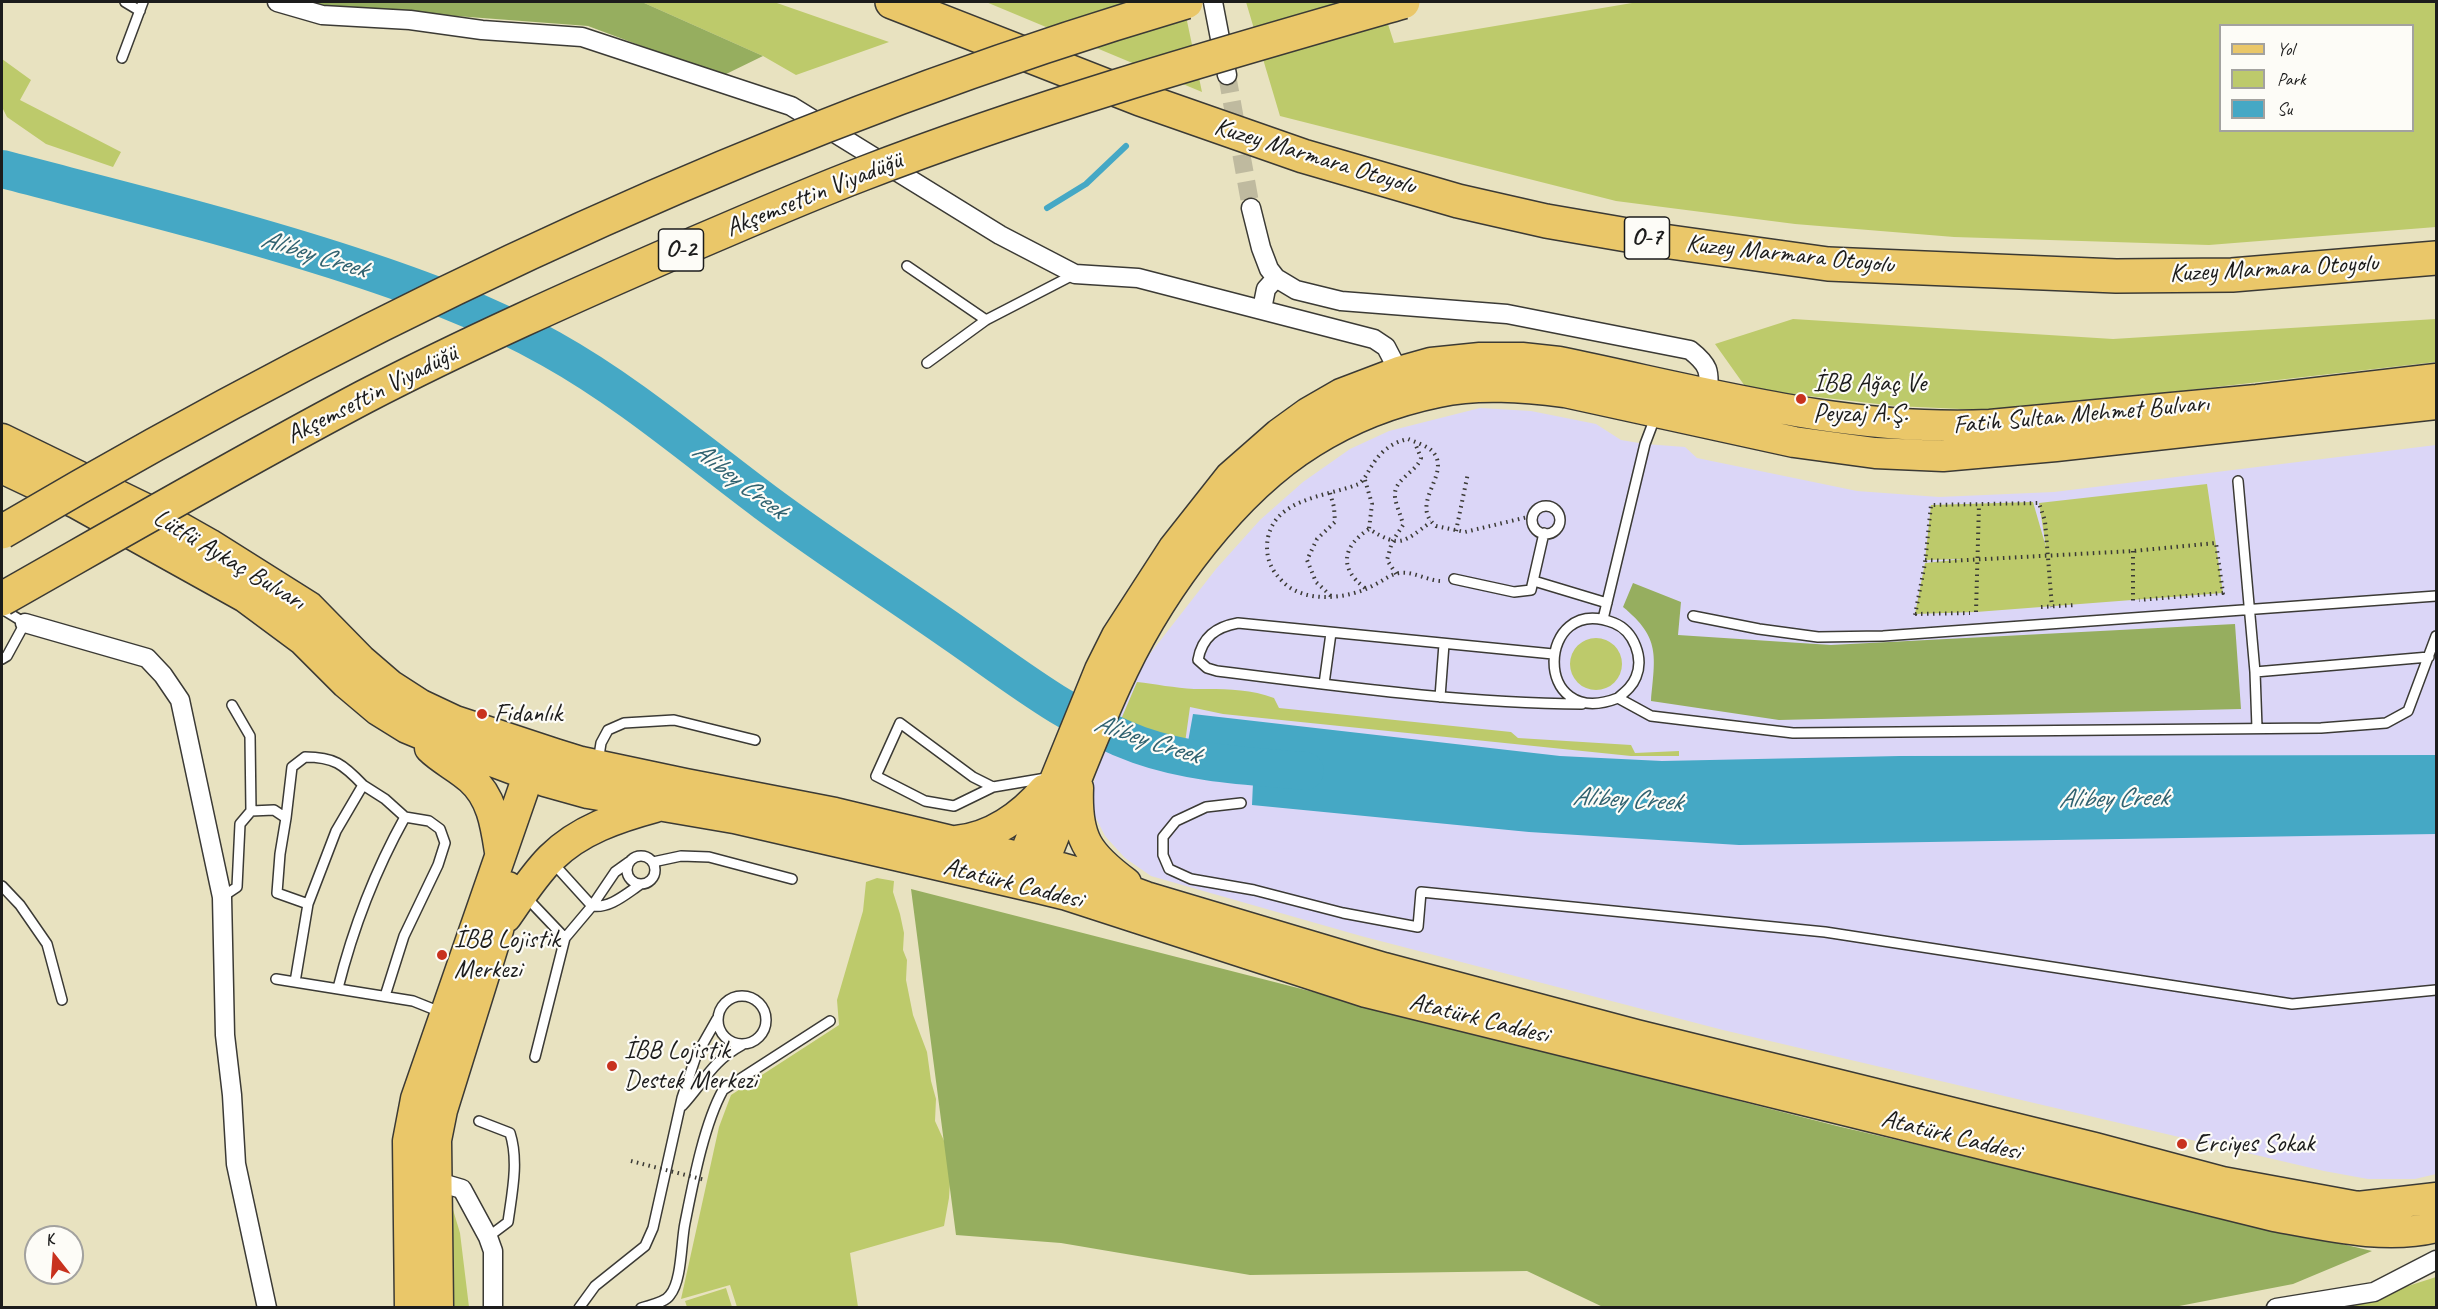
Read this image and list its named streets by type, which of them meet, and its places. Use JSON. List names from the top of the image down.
{
  "streets": {
    "highway": [
      "Kuzey Marmara Otoyolu",
      "Akşemsettin Viyadüğü",
      "O-7",
      "O-2"
    ],
    "main road": ["Fatih Sultan Mehmet Bulvarı", "Lütfü Aykaç Bulvarı", "Atatürk Caddesi"]
  },
  "crossings": [
    ["Fatih Sultan Mehmet Bulvarı", "Atatürk Caddesi"],
    ["Lütfü Aykaç Bulvarı", "Atatürk Caddesi"]
  ],
  "water": ["Alibey Creek"],
  "places": [
    "İBB Ağaç Ve Peyzaj A.Ş.",
    "Fidanlık",
    "İBB Lojistik Merkezi",
    "İBB Lojistik Destek Merkezi",
    "Erciyes Sokak"
  ],
  "legend": ["Yol", "Park", "Su"],
  "north": "top"
}
